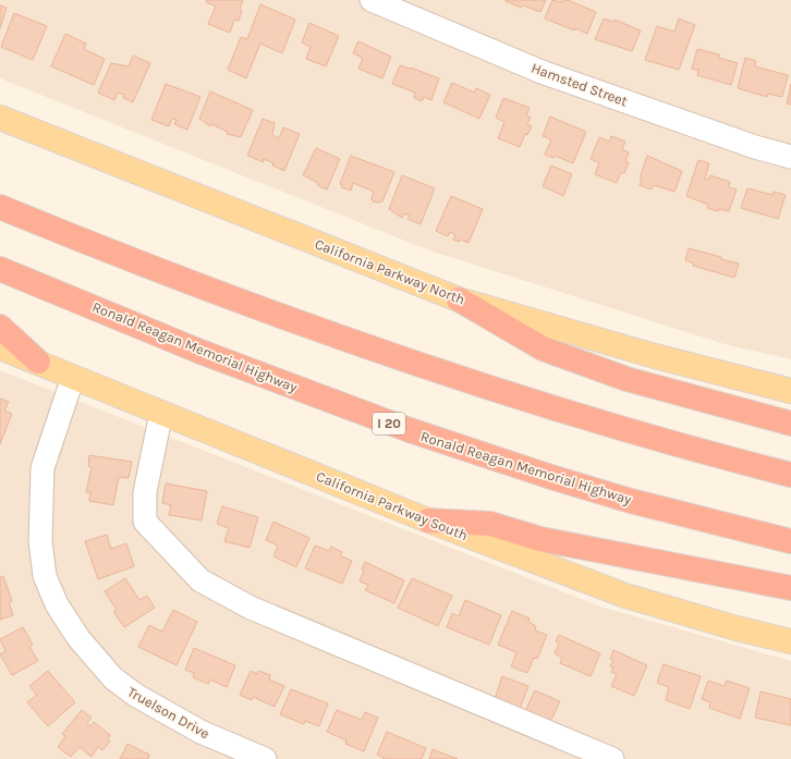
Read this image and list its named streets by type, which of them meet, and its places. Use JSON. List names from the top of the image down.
{
  "streets": {
    "highway": ["Ronald Reagan Memorial Highway", "I 20"],
    "main road": ["California Parkway North", "California Parkway South"],
    "street": ["Hamsted Street", "Truelson Drive"]
  },
  "crossings": [
    ["California Parkway South", "Truelson Drive"]
  ]
}
